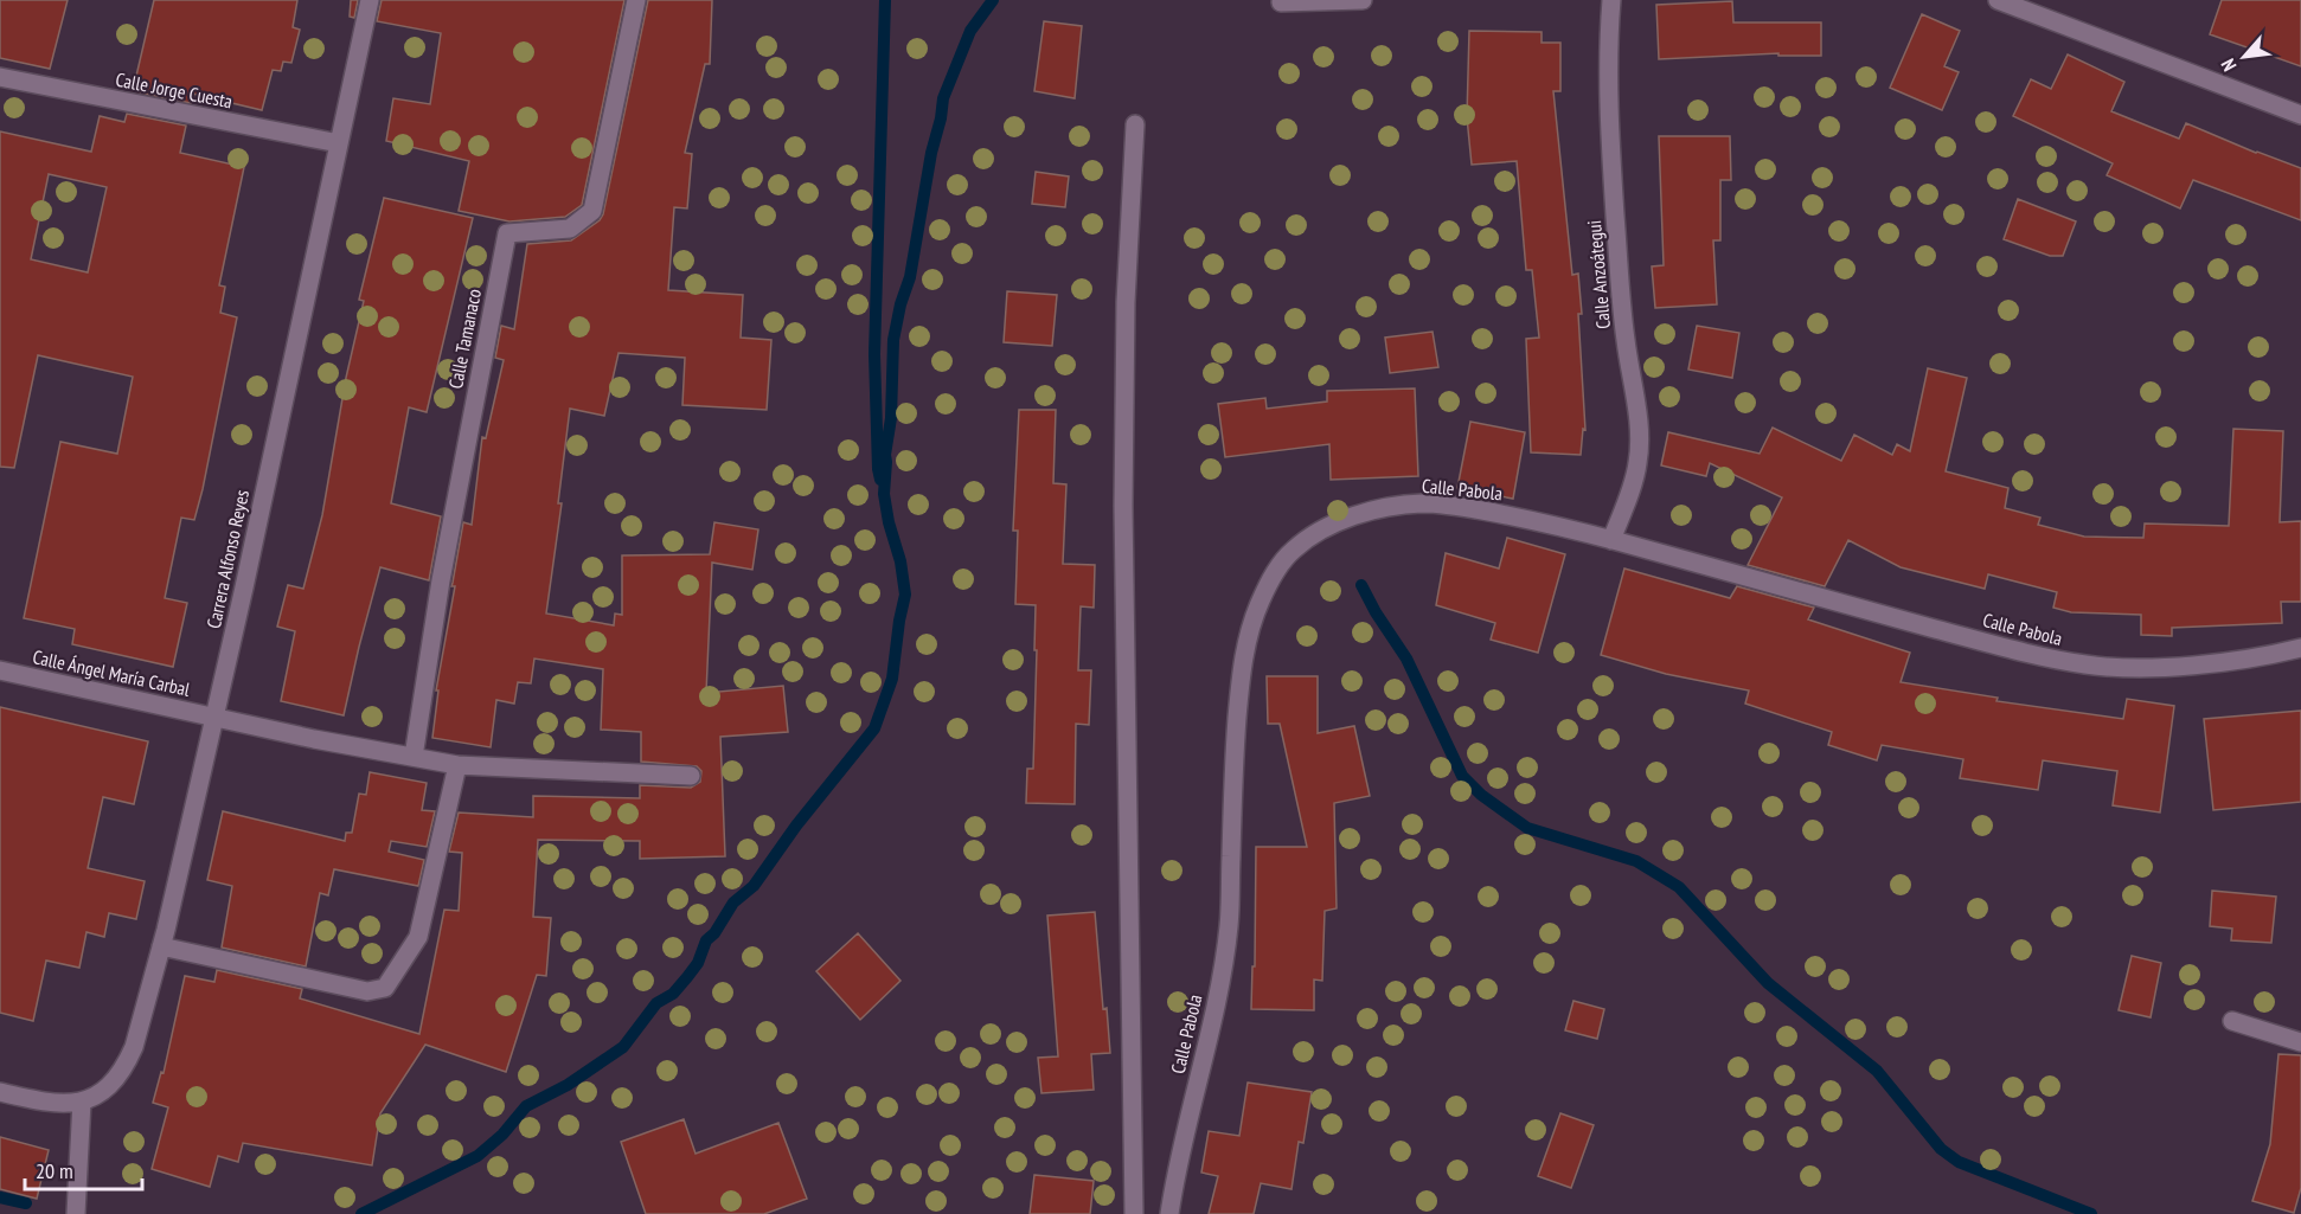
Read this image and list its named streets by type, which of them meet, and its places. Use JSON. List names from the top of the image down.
{
  "streets": {
    "street": [
      "Calle Jorge Cuesta",
      "Calle Anzoátegui",
      "Calle Tamanaco",
      "Calle Pabola",
      "Carrera Alfonso Reyes",
      "Calle Ángel María Carbal"
    ]
  },
  "crossings": [
    ["Calle Jorge Cuesta", "Carrera Alfonso Reyes"],
    ["Calle Anzoátegui", "Calle Pabola"],
    ["Calle Tamanaco", "Calle Ángel María Carbal"],
    ["Carrera Alfonso Reyes", "Calle Ángel María Carbal"]
  ],
  "scale_bar": "20 m",
  "north": "bottom left"
}
